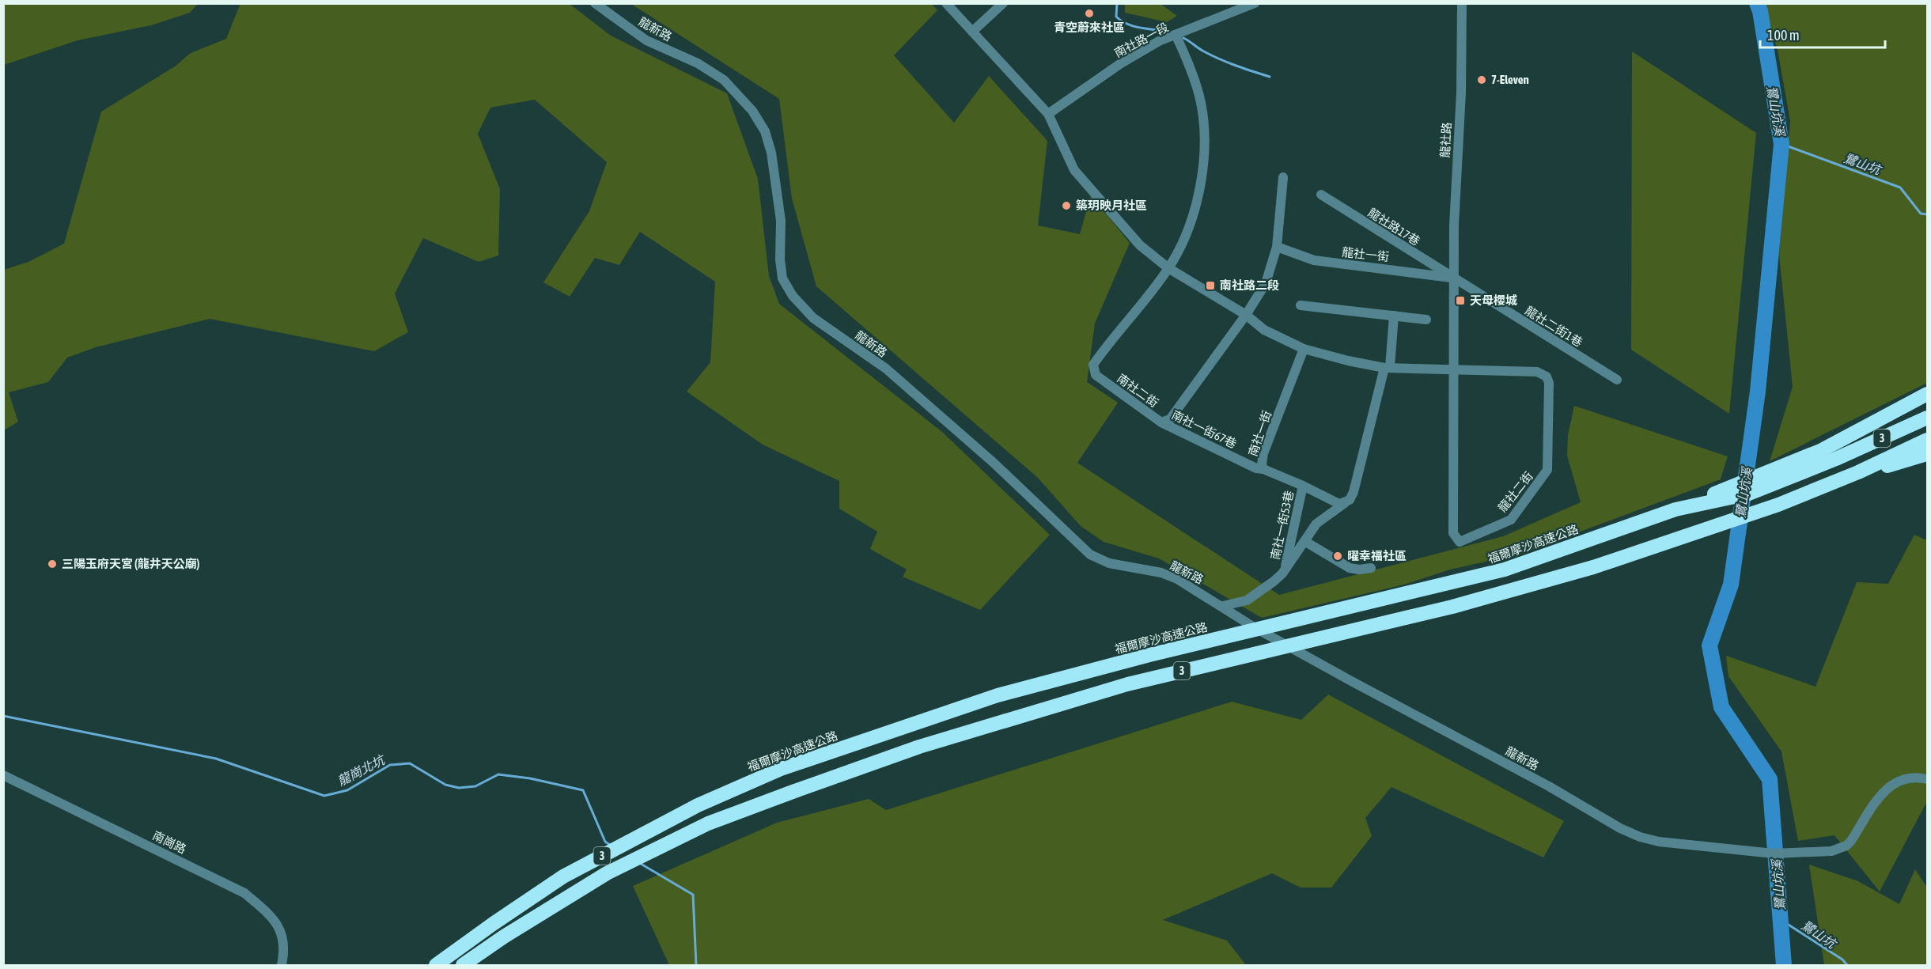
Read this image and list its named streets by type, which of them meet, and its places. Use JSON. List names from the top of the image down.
{
  "streets": {
    "highway": ["3", "福爾摩沙高速公路"],
    "street": [
      "龍新路",
      "南社路一段",
      "龍社路",
      "龍社路17巷",
      "龍社一街",
      "龍社二街1巷",
      "南社二街",
      "南社一街67巷",
      "南社一街",
      "龍社二街",
      "南社一街53巷",
      "南崗路"
    ]
  },
  "crossings": [
    ["龍社路", "龍社路17巷"],
    ["龍社路", "龍社一街"],
    ["龍社路", "龍社二街1巷"],
    ["龍社路", "龍社二街"],
    ["龍社路17巷", "龍社一街"],
    ["龍社路17巷", "龍社二街1巷"],
    ["龍社路17巷", "龍社二街"],
    ["龍社一街", "龍社二街1巷"],
    ["龍社一街", "南社二街"],
    ["龍社一街", "龍社二街"],
    ["龍社二街1巷", "龍社二街"],
    ["南社二街", "南社一街67巷"],
    ["南社一街67巷", "南社一街"],
    ["南社一街", "南社一街53巷"]
  ],
  "water": ["鷺山坑溪", "鷺山坑", "龍崗北坑"],
  "places": {
    "other": [
      "青空蔚來社區",
      "7-Eleven",
      "築玥映月社區",
      "曜幸福社區",
      "三陽玉府天宮 (龍井天公廟)"
    ],
    "transit": ["南社路二段", "天母櫻城"]
  },
  "scale_bar": "100 m"
}
